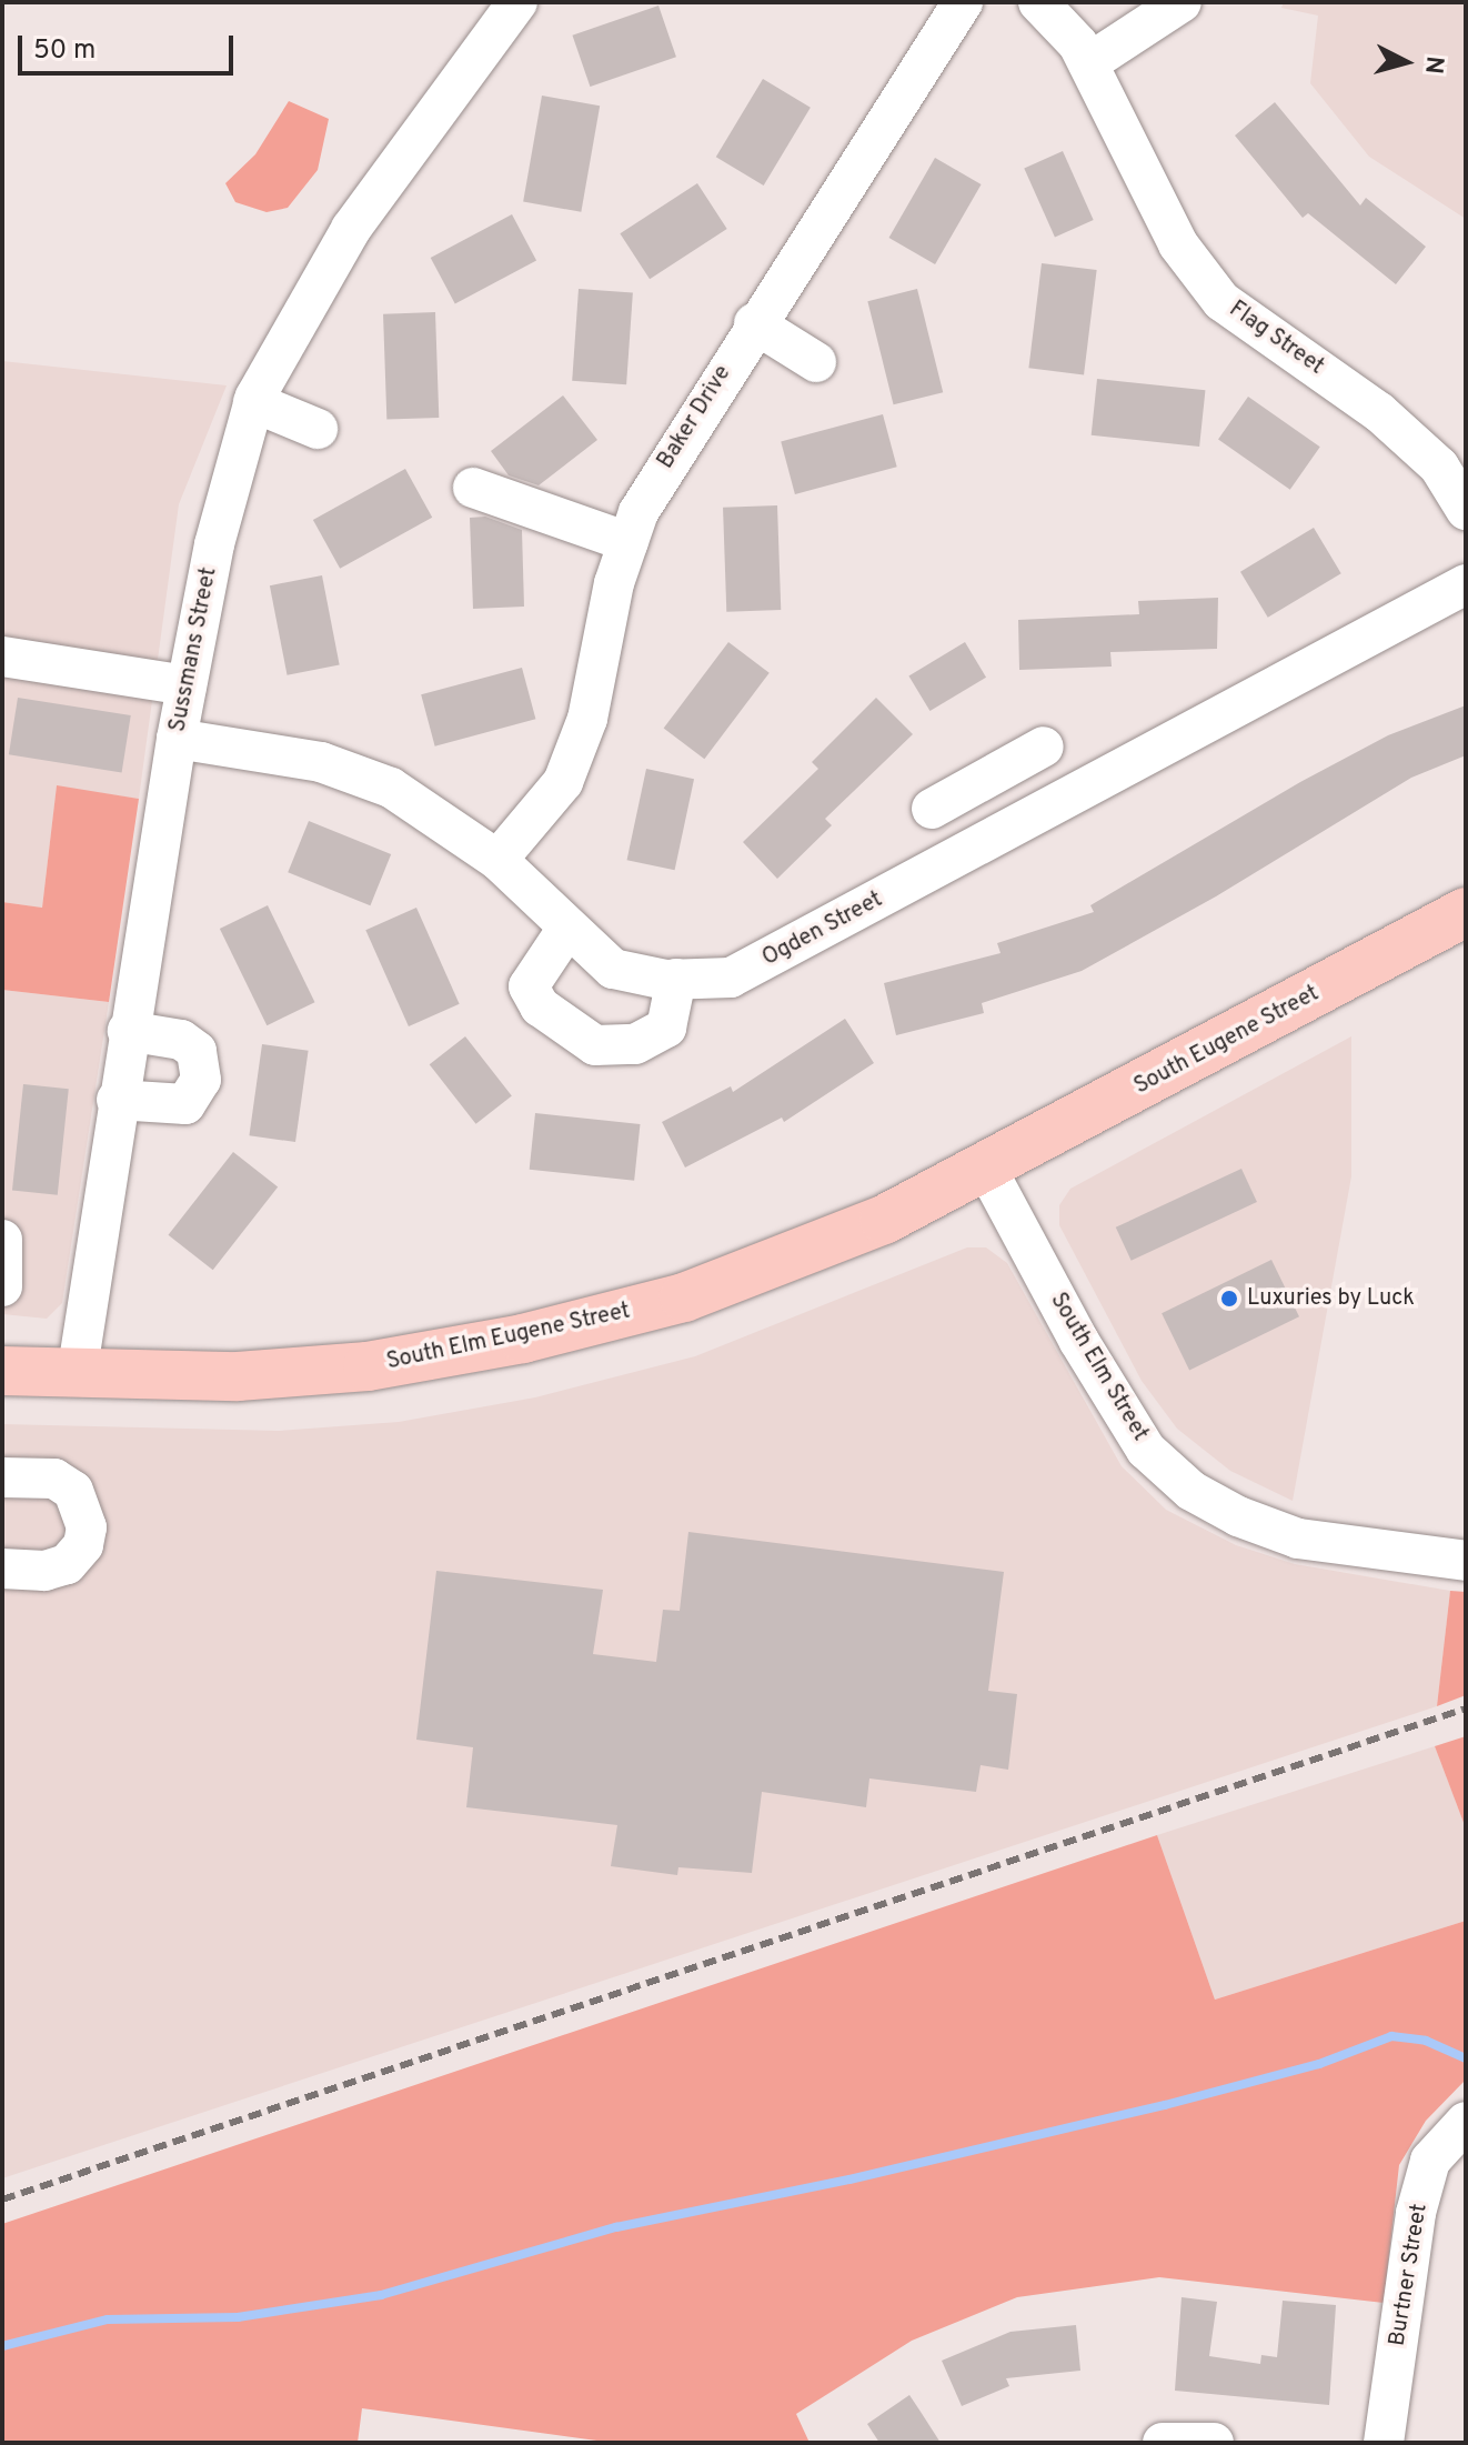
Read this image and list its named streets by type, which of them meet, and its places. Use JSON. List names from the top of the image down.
{
  "streets": {
    "main road": ["South Eugene Street", "South Elm Eugene Street"],
    "street": [
      "Flag Street",
      "Baker Drive",
      "Sussmans Street",
      "Ogden Street",
      "South Elm Street",
      "Burtner Street"
    ]
  },
  "crossings": [
    ["Baker Drive", "Ogden Street"],
    ["Sussmans Street", "Ogden Street"],
    ["Sussmans Street", "South Elm Eugene Street"],
    ["South Eugene Street", "South Elm Eugene Street"],
    ["South Eugene Street", "South Elm Street"],
    ["South Elm Eugene Street", "South Elm Street"]
  ],
  "places": ["Luxuries by Luck"],
  "scale_bar": "50 m",
  "north": "right"
}
